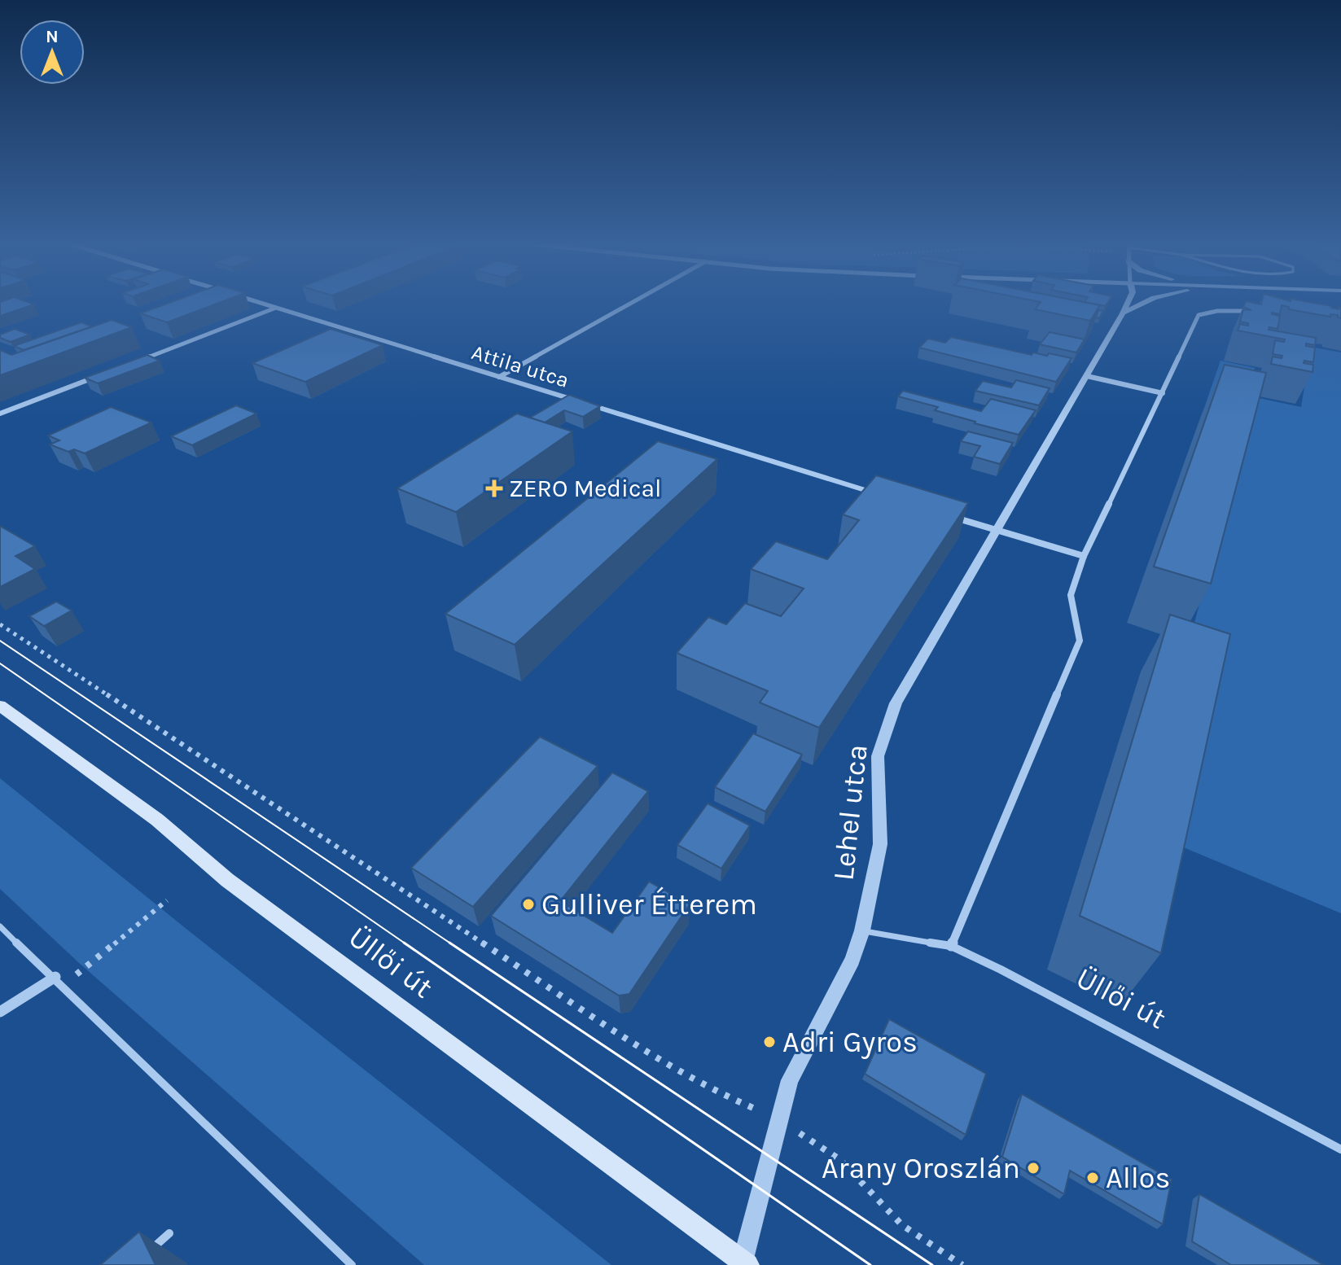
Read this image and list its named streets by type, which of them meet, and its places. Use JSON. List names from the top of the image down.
{
  "streets": {
    "main road": ["Üllői út"],
    "street": ["Attila utca", "Lehel utca"]
  },
  "crossings": [
    ["Lehel utca", "Üllői út"]
  ],
  "places": {
    "health": ["ZERO Medical"],
    "other": [
      "Gulliver Étterem",
      "Adri Gyros",
      "Arany Oroszlán",
      "Allos"
    ]
  },
  "north": "top"
}
